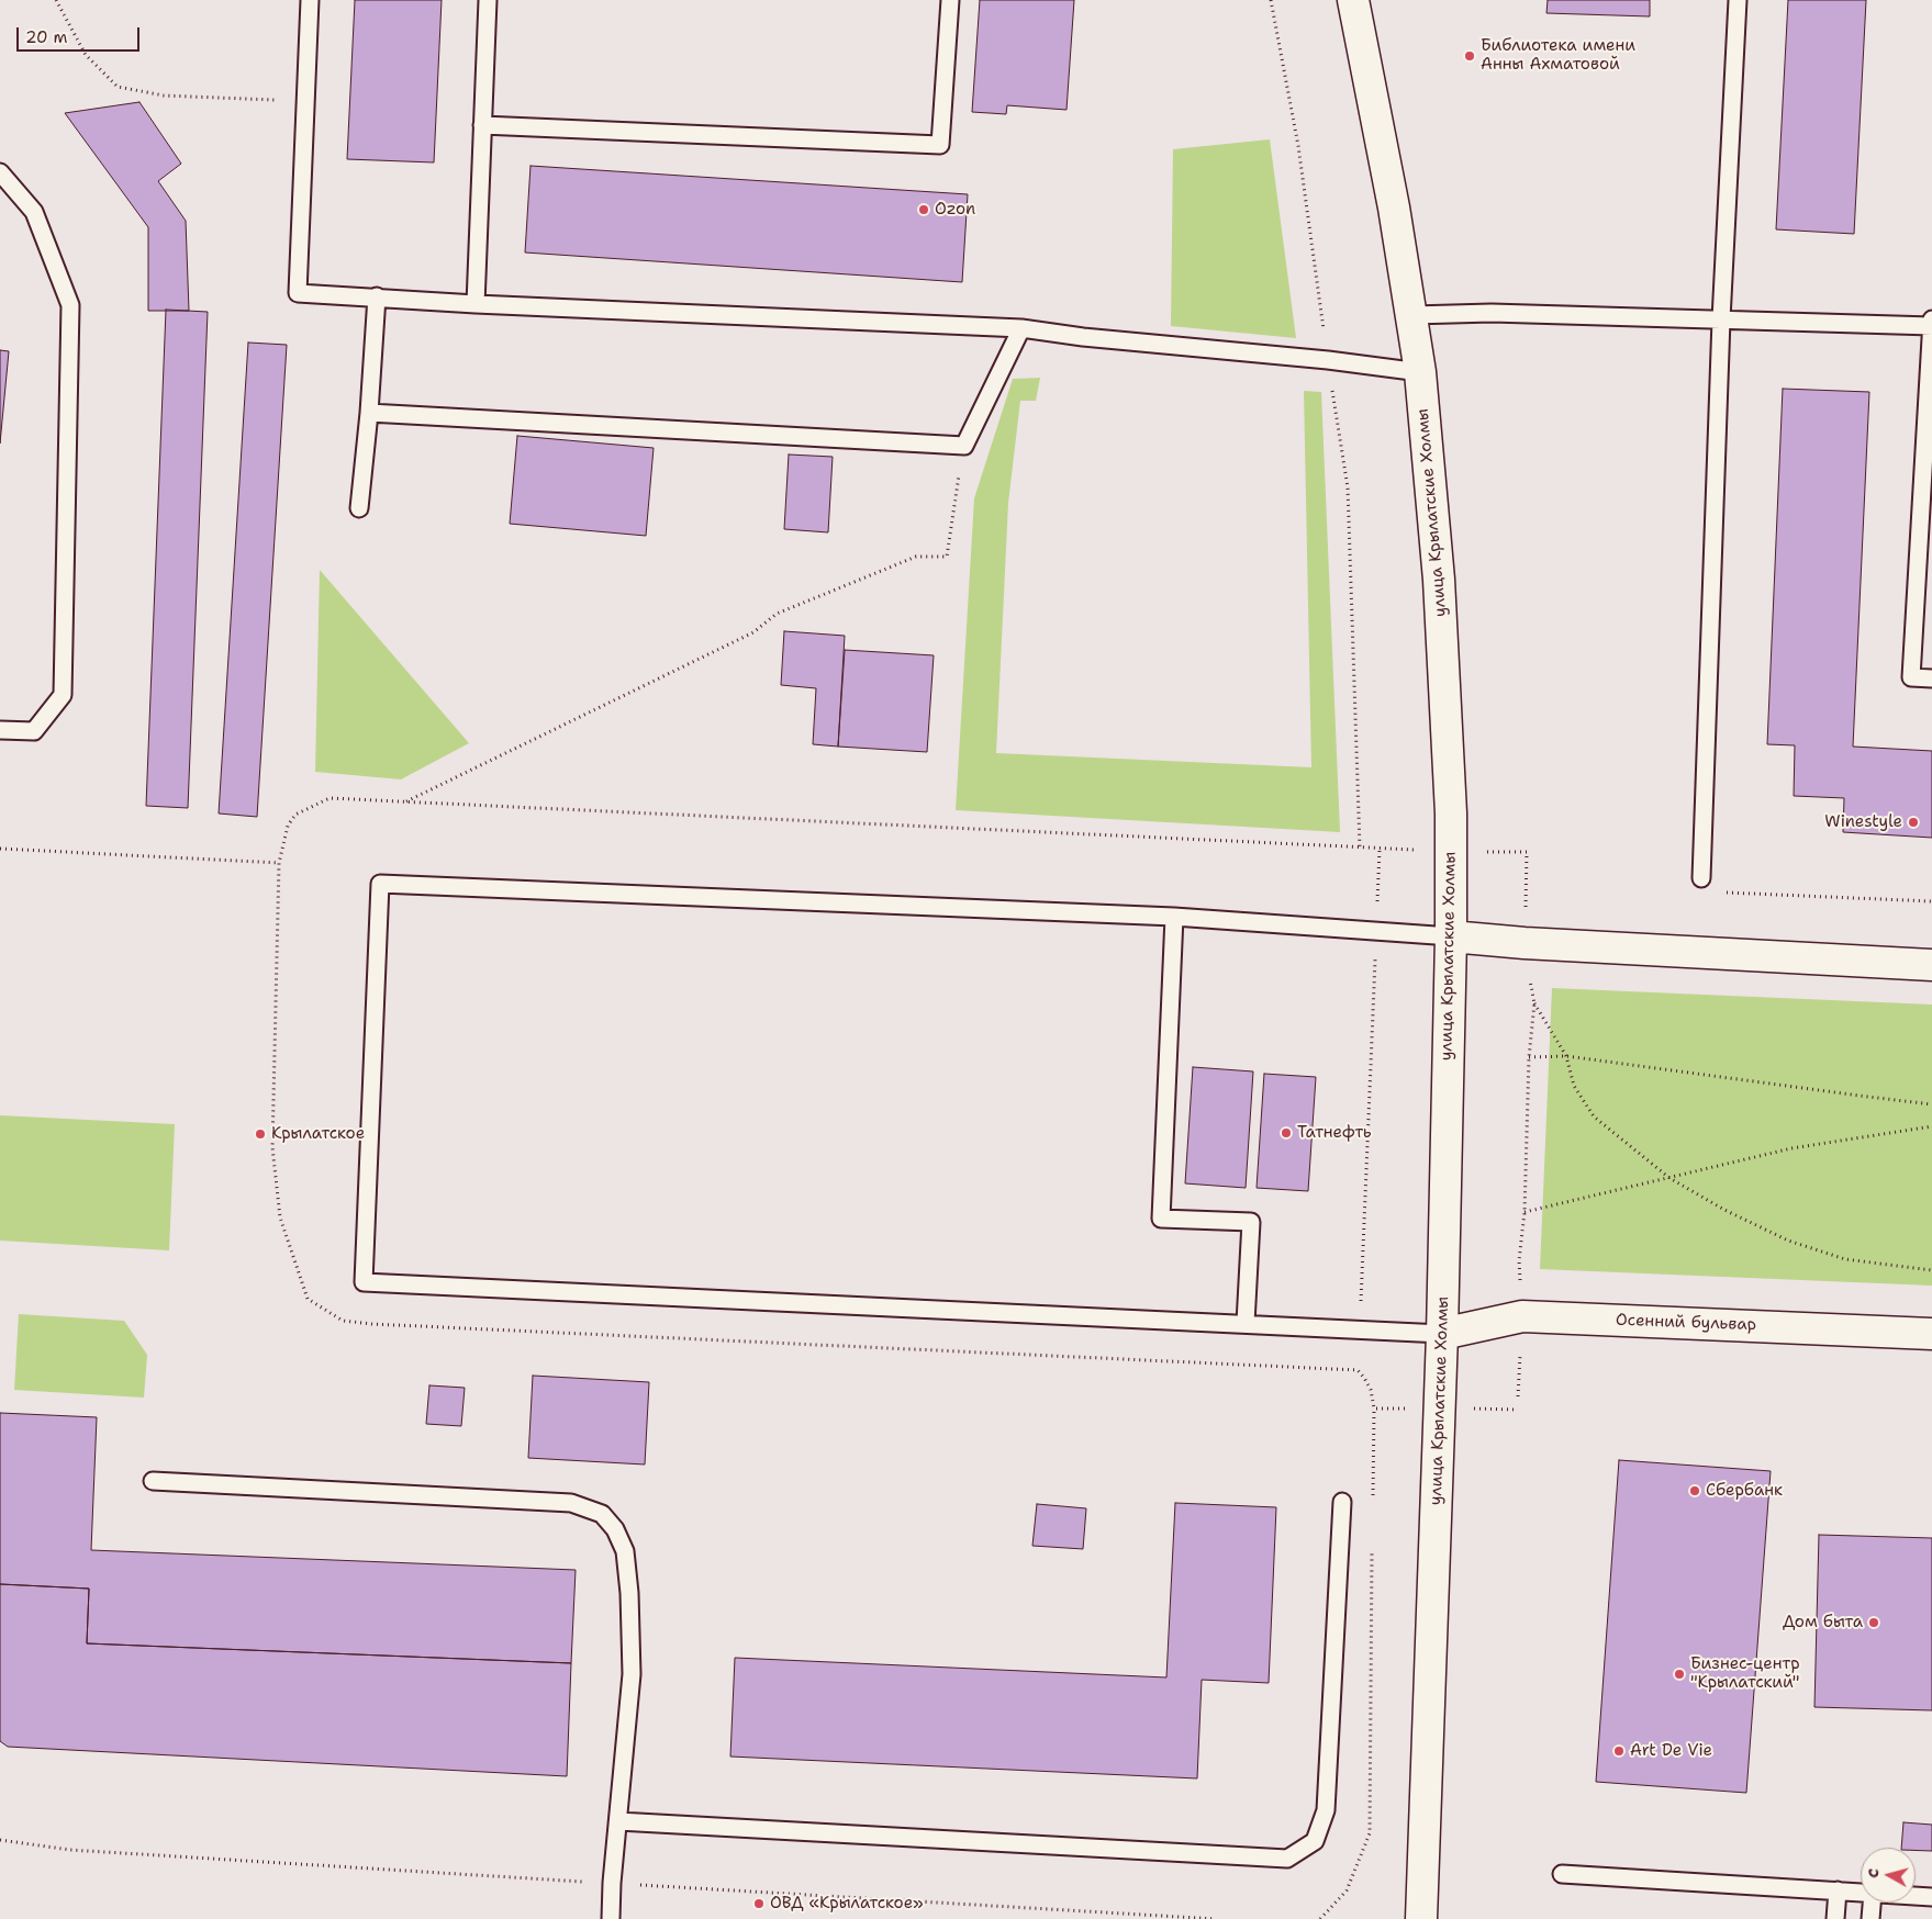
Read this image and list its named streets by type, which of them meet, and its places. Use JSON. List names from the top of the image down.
{
  "streets": {
    "street": ["улица Крылатские Холмы", "Осенний бульвар"]
  },
  "crossings": [
    ["улица Крылатские Холмы", "Осенний бульвар"]
  ],
  "places": [
    "Библиотека имени Анны Ахматовой",
    "Ozon",
    "Winestyle",
    "Татнефть",
    "Крылатское",
    "Сбербанк",
    "Дом быта",
    "Бизнес-центр \"Крылатский\"",
    "Art De Vie",
    "ОВД «Крылатское»"
  ],
  "scale_bar": "20 m",
  "north": "left"
}
